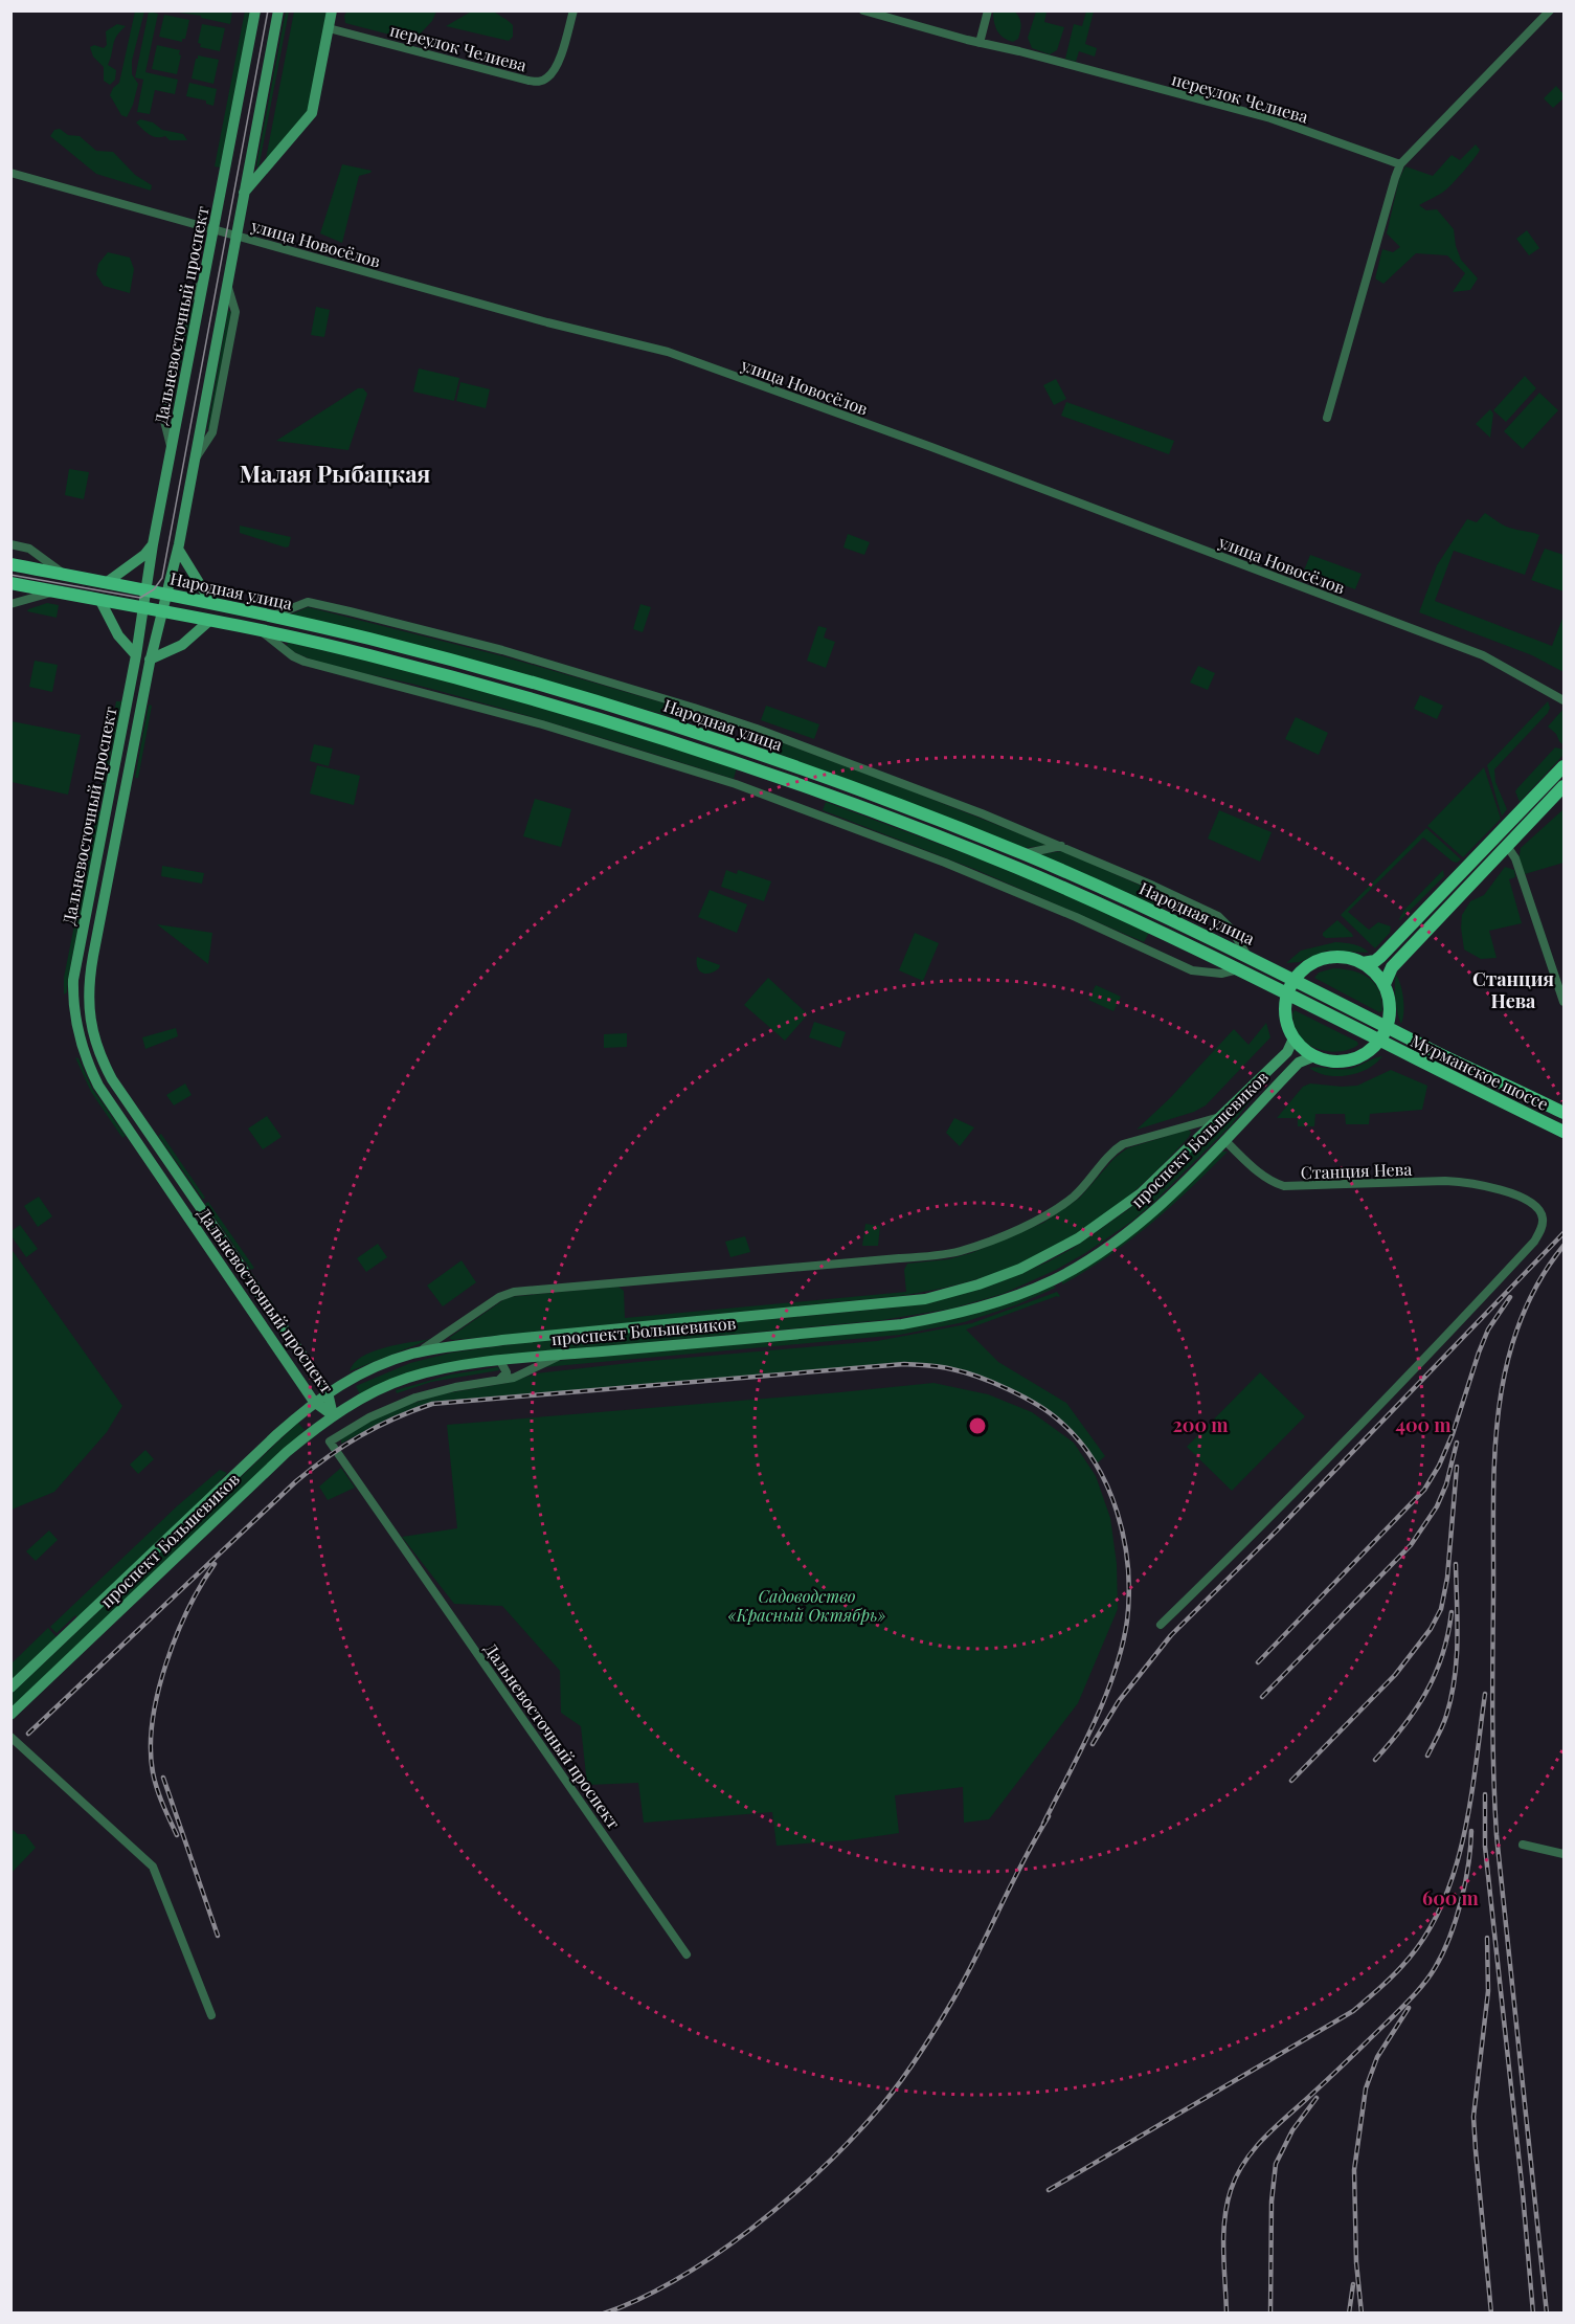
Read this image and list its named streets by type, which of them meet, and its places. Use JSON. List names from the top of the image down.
{
  "streets": {
    "main road": [
      "Дальневосточный проспект",
      "Народная улица",
      "Мурманское шоссе",
      "проспект Большевиков"
    ],
    "street": ["переулок Челиева", "улица Новосёлов", "Станция Нева"]
  },
  "crossings": [
    ["переулок Челиева", "Дальневосточный проспект"],
    ["улица Новосёлов", "Дальневосточный проспект"],
    ["Дальневосточный проспект", "Народная улица"],
    ["Дальневосточный проспект", "проспект Большевиков"],
    ["Народная улица", "Мурманское шоссе"],
    ["проспект Большевиков", "Станция Нева"]
  ],
  "districts": ["Малая Рыбацкая", "Станция Нева"],
  "parks": ["Садоводство «Красный Октябрь»"],
  "rings": ["200 m", "400 m", "600 m"]
}
